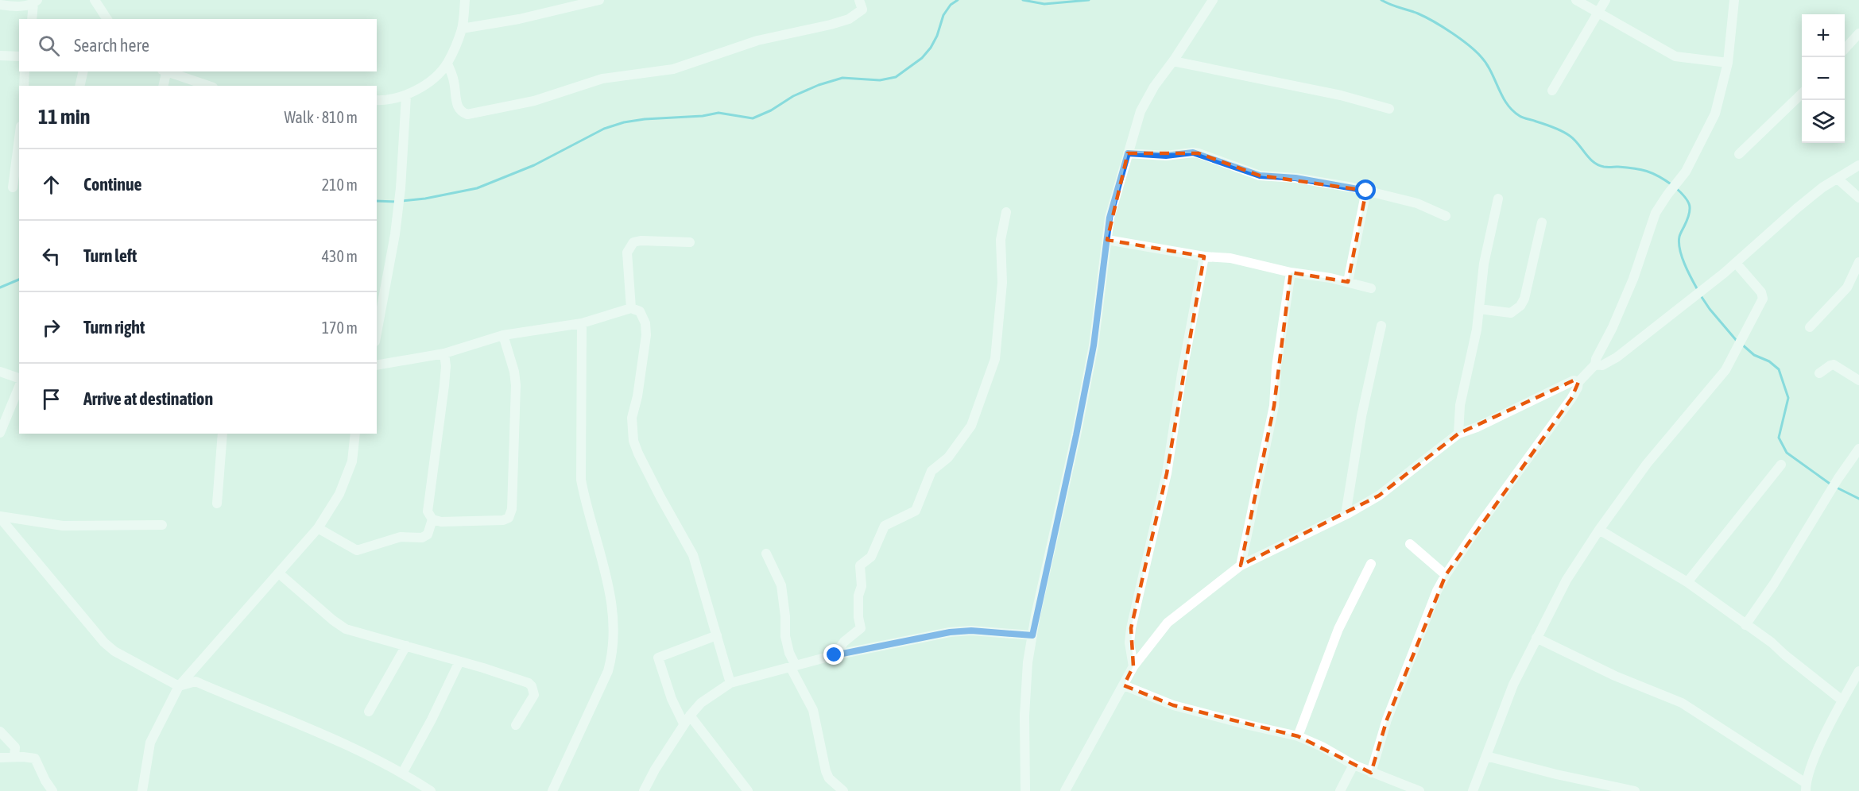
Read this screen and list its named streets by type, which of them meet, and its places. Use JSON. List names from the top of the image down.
{
  "page": {
    "map_buttons": ["+", "−"],
    "search": "Search here",
    "heading": ["11 min", "Walk · 810 m"],
    "list": [
      ["Continue", "210 m"],
      ["Turn left", "430 m"],
      ["Turn right", "170 m"],
      "Arrive at destination"
    ]
  }
}
